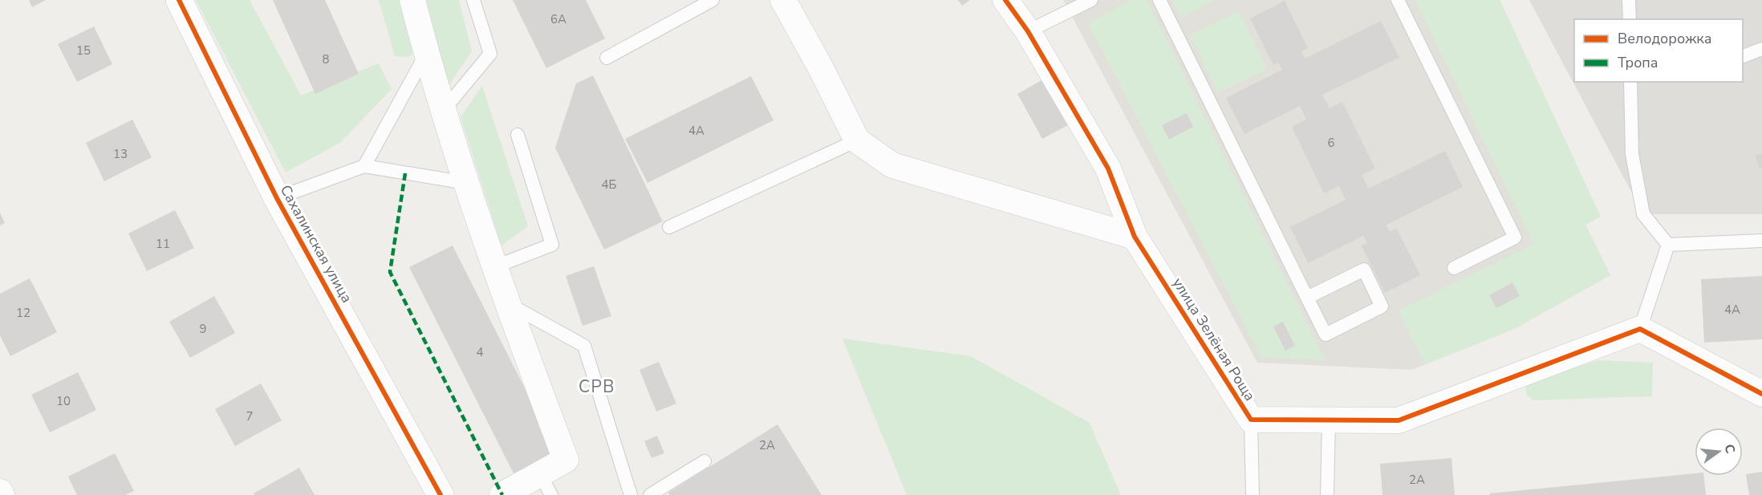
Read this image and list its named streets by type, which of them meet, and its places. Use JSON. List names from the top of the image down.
{
  "streets": {
    "street": ["Сахалинская улица", "улица Зелёная Роща"]
  },
  "districts": ["СРВ"],
  "house_numbers": [
    "6А",
    "15",
    "8",
    "4А",
    "6",
    "13",
    "4Б",
    "11",
    "4А",
    "12",
    "9",
    "4",
    "10",
    "7",
    "2А",
    "2А"
  ],
  "legend": ["Велодорожка", "Тропа"],
  "north": "right"
}
